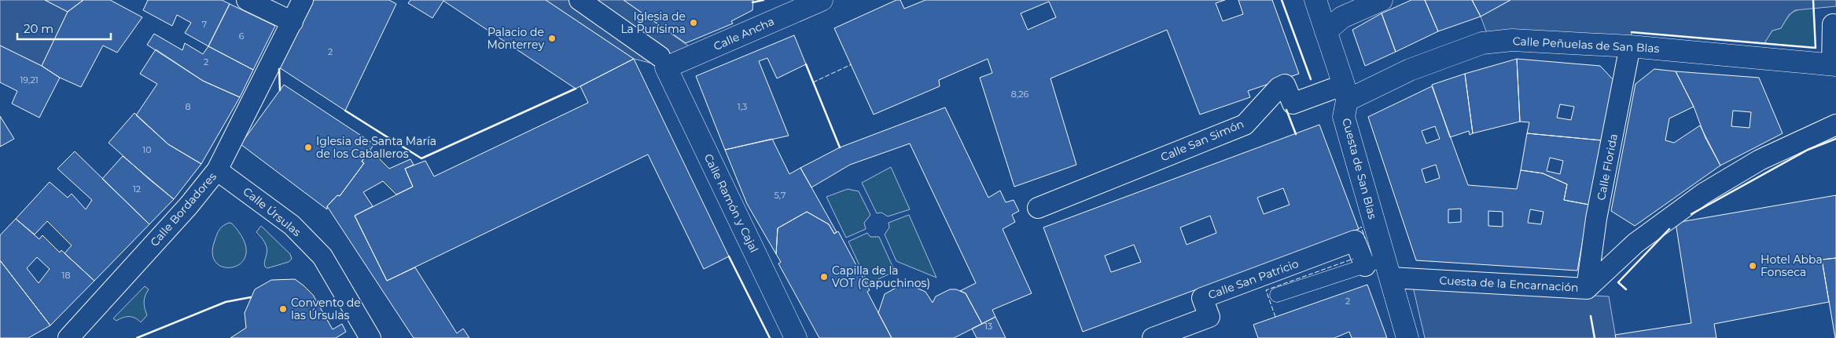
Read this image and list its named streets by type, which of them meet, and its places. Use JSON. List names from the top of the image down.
{
  "streets": {
    "street": [
      "Calle Ancha",
      "Calle Peñuelas de San Blas",
      "Calle San Simón",
      "Calle Florida",
      "Cuesta de San Blas",
      "Calle Ramón y Cajal",
      "Calle Bordadores",
      "Calle Úrsulas",
      "Calle San Patricio",
      "Cuesta de la Encarnación"
    ]
  },
  "crossings": [
    ["Calle Ancha", "Calle Ramón y Cajal"],
    ["Calle Peñuelas de San Blas", "Calle San Simón"],
    ["Calle Peñuelas de San Blas", "Calle Florida"],
    ["Calle Peñuelas de San Blas", "Cuesta de San Blas"],
    ["Calle San Simón", "Cuesta de San Blas"],
    ["Calle Florida", "Cuesta de la Encarnación"],
    ["Cuesta de San Blas", "Cuesta de la Encarnación"],
    ["Calle Bordadores", "Calle Úrsulas"]
  ],
  "places": [
    "Iglesia de La Purísima",
    "Palacio de Monterrey",
    "Iglesia de Santa María de los Caballeros",
    "Hotel Abba Fonseca",
    "Capilla de la VOT (Capuchinos)",
    "Convento de las Úrsulas"
  ],
  "house_numbers": [
    "7",
    "6",
    "2",
    "2",
    "19,21",
    "8,26",
    "8",
    "1,3",
    "10",
    "12",
    "5,7",
    "18",
    "2",
    "13"
  ],
  "scale_bar": "20 m"
}
